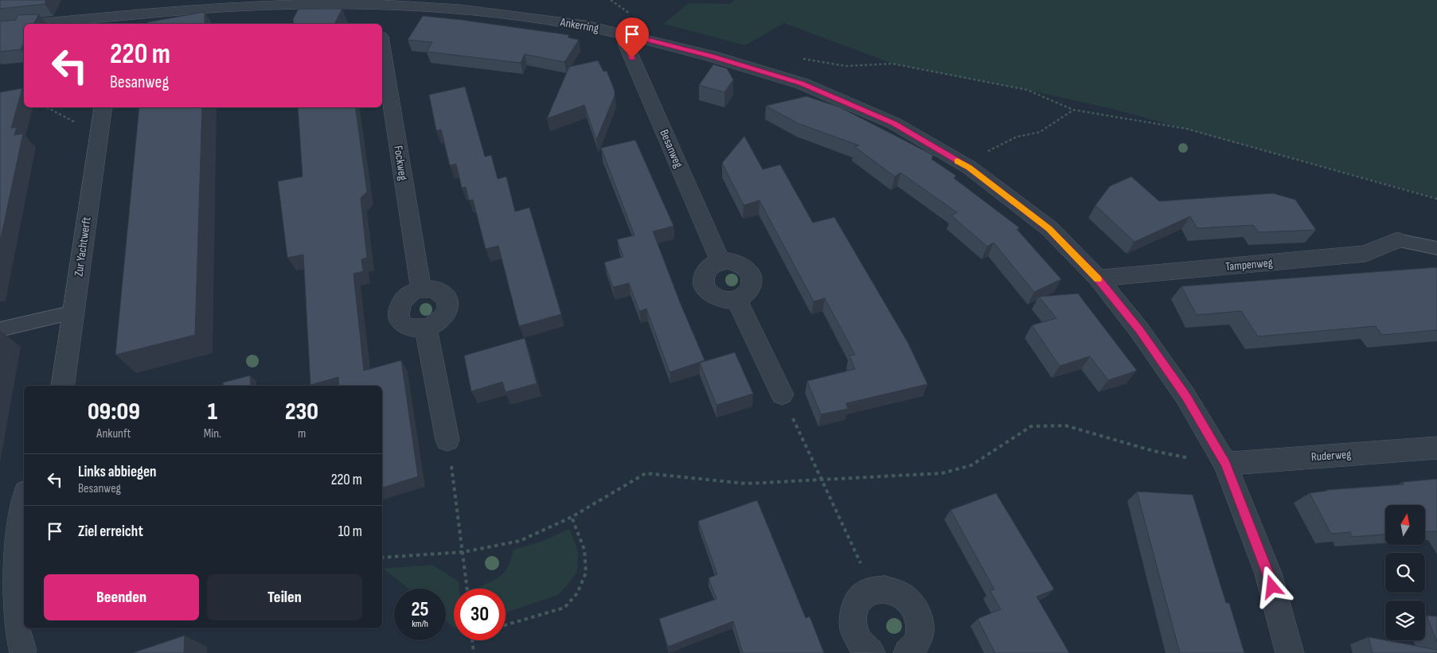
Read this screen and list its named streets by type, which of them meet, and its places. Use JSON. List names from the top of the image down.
{
  "streets": {
    "street": [
      "Ankerring",
      "Besanweg",
      "Fockweg",
      "Zur Yachtwerft",
      "Tampenweg",
      "Ruderweg"
    ]
  },
  "crossings": [
    ["Ankerring", "Besanweg"],
    ["Ankerring", "Tampenweg"],
    ["Ankerring", "Ruderweg"]
  ],
  "north": "top",
  "page": {
    "turn": ["220 m", "Besanweg"],
    "eta": [
      "09:09",
      "Ankunft",
      "1",
      "Min.",
      "230",
      "m"
    ],
    "list": [
      {
        "name": "Links abbiegen",
        "note": "Besanweg",
        "value": "220 m"
      },
      {
        "name": "Ziel erreicht",
        "value": "10 m"
      }
    ],
    "buttons": ["Beenden", "Teilen"],
    "speed": "25 km/h",
    "limit": "30"
  }
}
